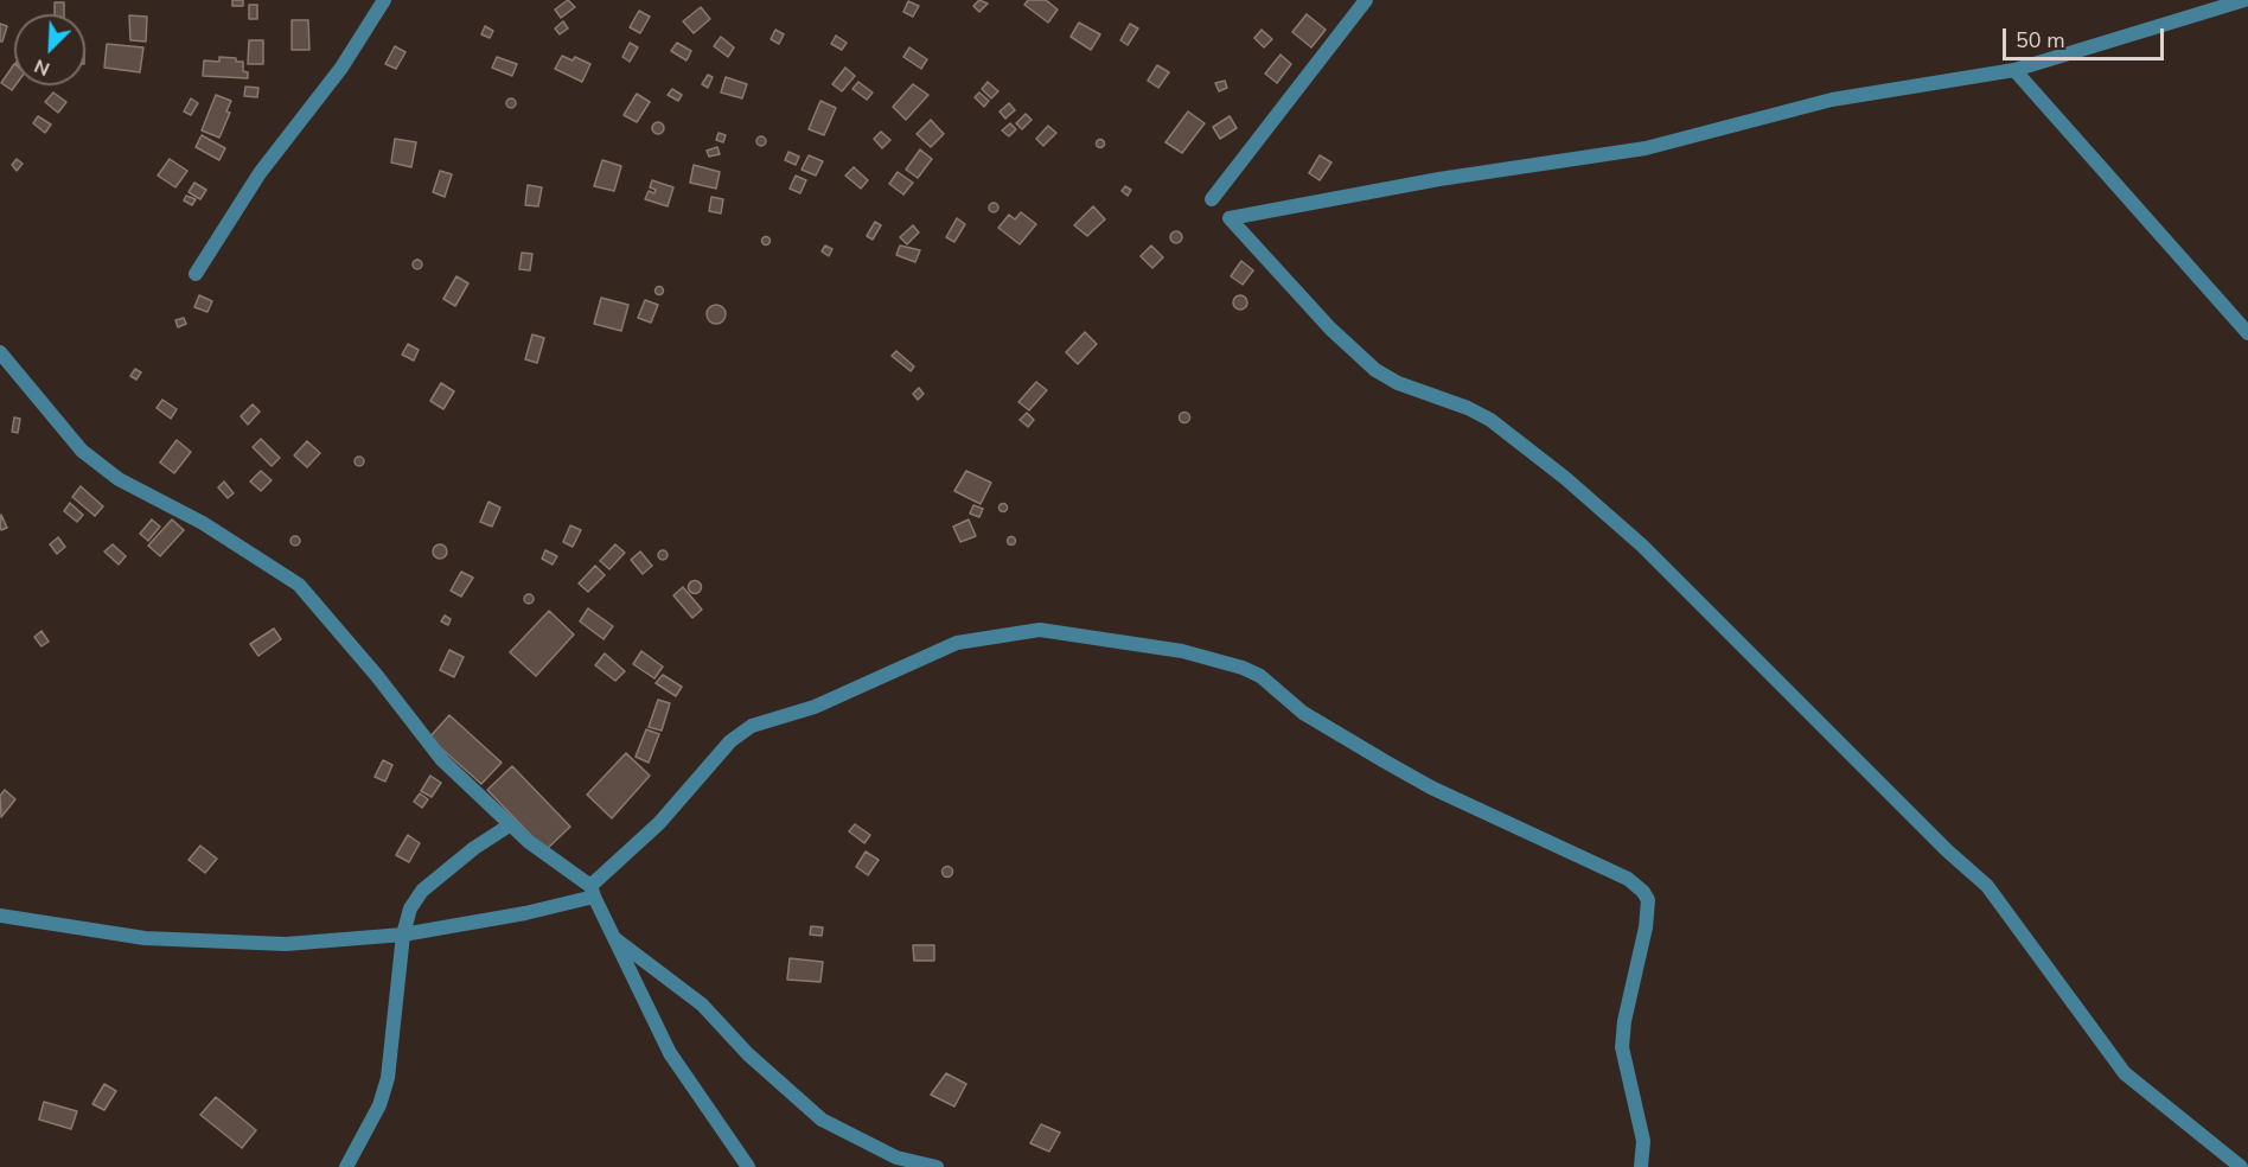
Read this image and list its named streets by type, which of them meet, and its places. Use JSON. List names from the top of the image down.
{
  "scale_bar": "50 m",
  "north": "bottom left"
}
